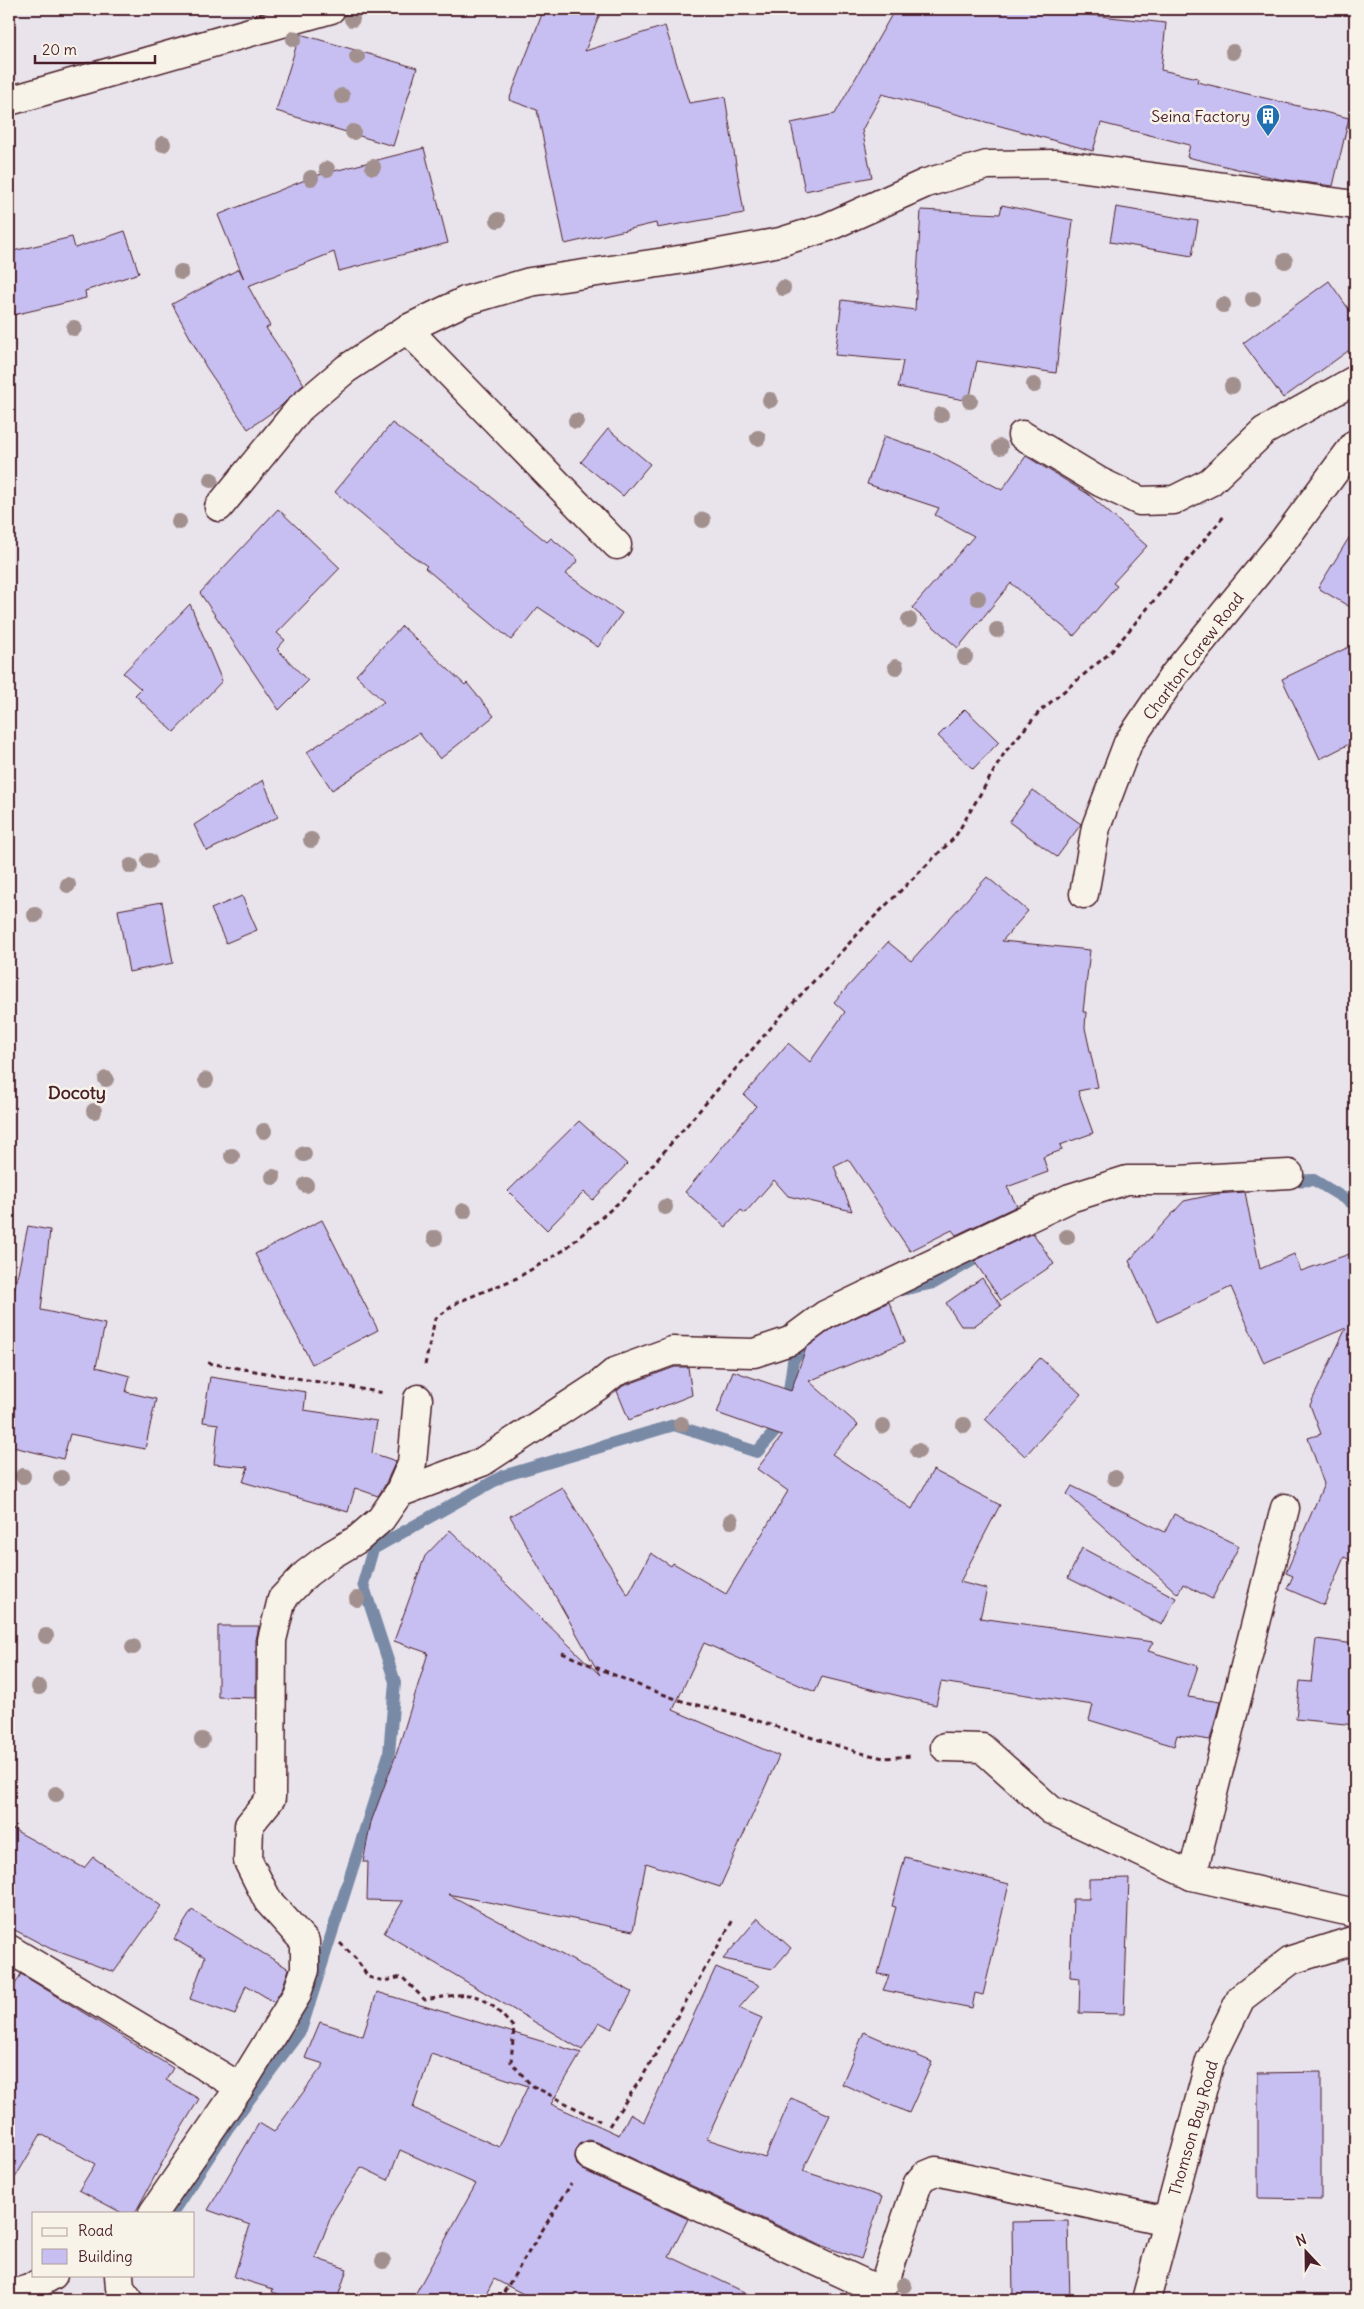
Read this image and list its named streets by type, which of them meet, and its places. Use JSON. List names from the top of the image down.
{
  "streets": {
    "street": ["Charlton Carew Road", "Thomson Bay Road"]
  },
  "districts": ["Docoty"],
  "places": {
    "building": ["Seina Factory"]
  },
  "legend": ["Road", "Building"],
  "scale_bar": "20 m",
  "north": "top"
}
